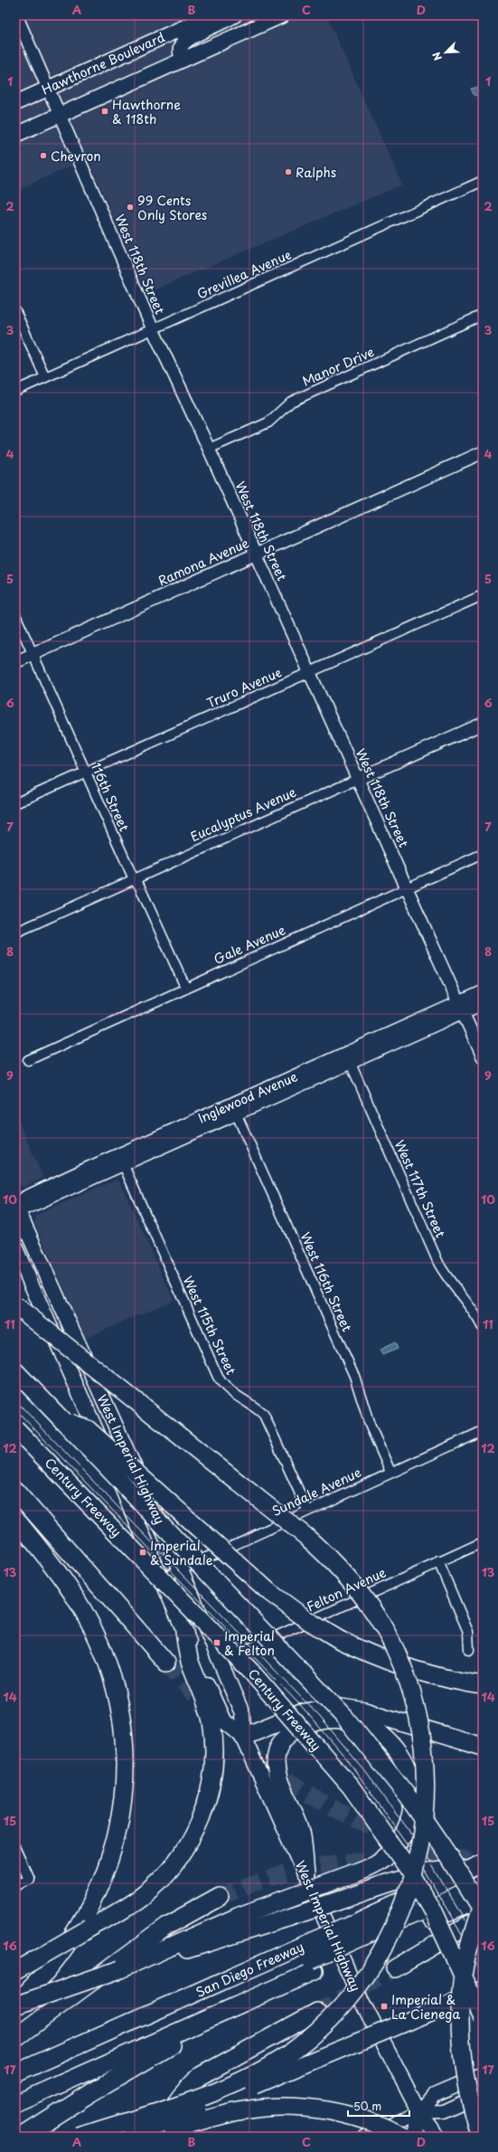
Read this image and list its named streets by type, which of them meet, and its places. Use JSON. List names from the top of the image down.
{
  "streets": {
    "highway": ["Century Freeway", "San Diego Freeway"],
    "main road": ["Hawthorne Boulevard", "Inglewood Avenue", "West Imperial Highway"],
    "street": [
      "West 118th Street",
      "Grevillea Avenue",
      "Manor Drive",
      "Ramona Avenue",
      "Truro Avenue",
      "116th Street",
      "Eucalyptus Avenue",
      "Gale Avenue",
      "West 117th Street",
      "West 116th Street",
      "West 115th Street",
      "Sundale Avenue",
      "Felton Avenue"
    ]
  },
  "crossings": [
    ["Hawthorne Boulevard", "West 118th Street"],
    ["West 118th Street", "Grevillea Avenue"],
    ["West 118th Street", "Manor Drive"],
    ["West 118th Street", "Ramona Avenue"],
    ["West 118th Street", "Truro Avenue"],
    ["West 118th Street", "Eucalyptus Avenue"],
    ["West 118th Street", "Gale Avenue"],
    ["West 118th Street", "Inglewood Avenue"],
    ["Ramona Avenue", "116th Street"],
    ["Truro Avenue", "116th Street"],
    ["116th Street", "Eucalyptus Avenue"],
    ["116th Street", "Gale Avenue"],
    ["Inglewood Avenue", "West 117th Street"],
    ["Inglewood Avenue", "West 116th Street"],
    ["Inglewood Avenue", "West 115th Street"],
    ["Inglewood Avenue", "West Imperial Highway"],
    ["West 116th Street", "Sundale Avenue"],
    ["West 115th Street", "Sundale Avenue"],
    ["West Imperial Highway", "Sundale Avenue"],
    ["West Imperial Highway", "Felton Avenue"]
  ],
  "places": {
    "transit": [
      "Hawthorne & 118th",
      "Imperial & Sundale",
      "Imperial & Felton",
      "Imperial & La Cienega"
    ],
    "other": ["Chevron", "Ralphs", "99 Cents Only Stores"]
  },
  "scale_bar": "50 m",
  "north": "bottom left",
  "grid": {
    "columns": [
      "A",
      "B",
      "C",
      "D"
    ],
    "rows": [
      "1",
      "2",
      "3",
      "4",
      "5",
      "6",
      "7",
      "8",
      "9",
      "10",
      "11",
      "12",
      "13",
      "14",
      "15",
      "16",
      "17"
    ]
  }
}
